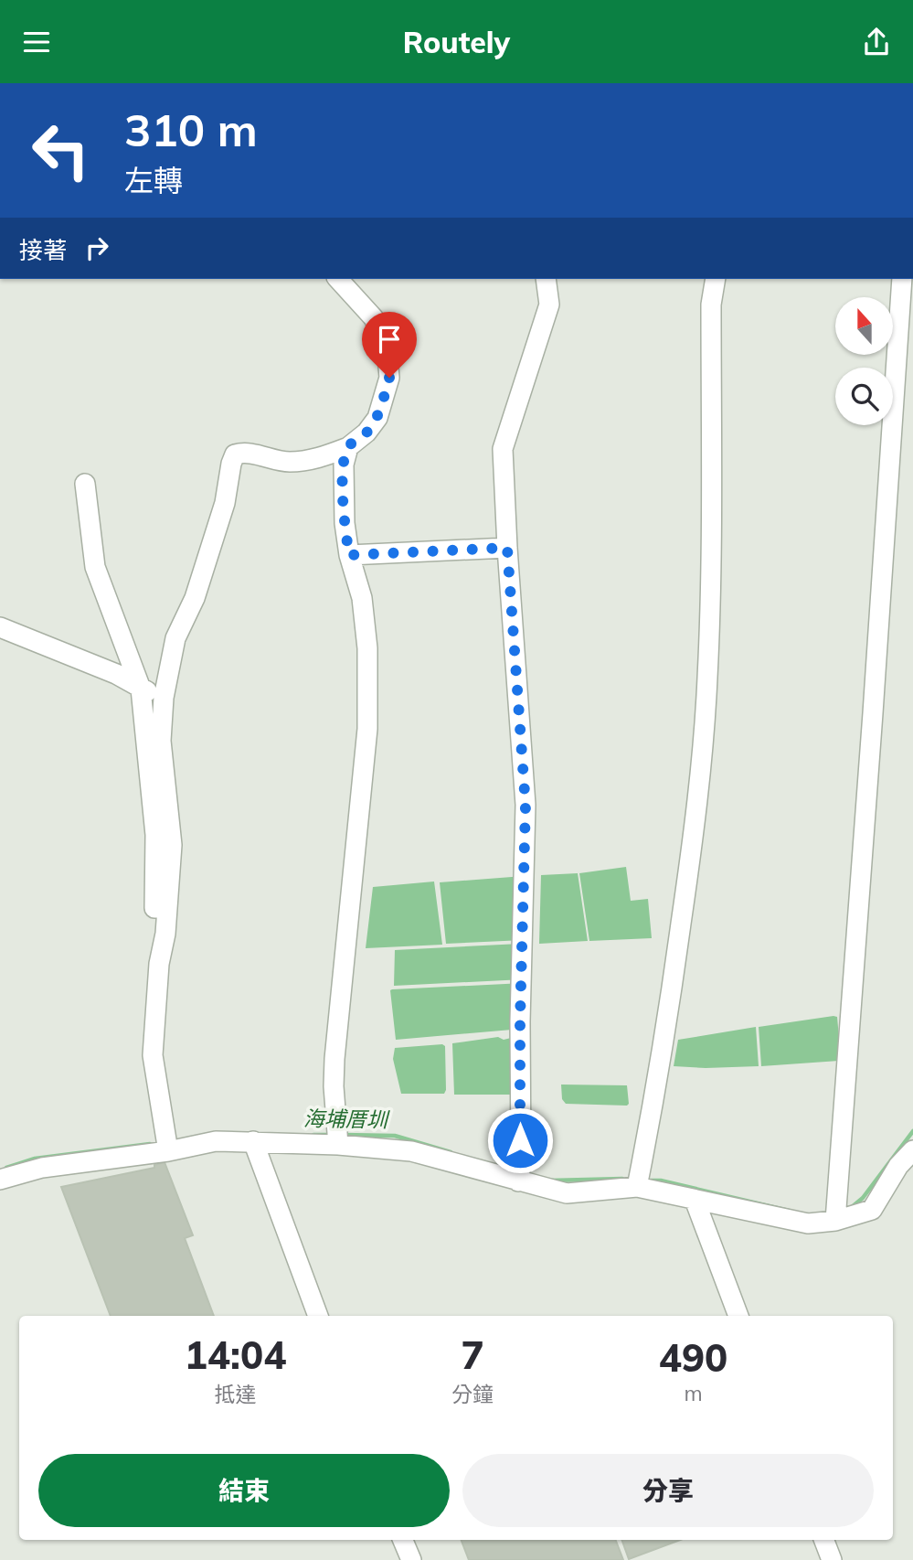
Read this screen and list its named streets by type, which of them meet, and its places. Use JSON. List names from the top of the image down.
{
  "water": ["海埔厝圳"],
  "north": "top",
  "page": {
    "header": "Routely",
    "turn": ["310 m", "左轉"],
    "then": "接著",
    "eta": [
      "14:04",
      "抵達",
      "7",
      "分鐘",
      "490",
      "m"
    ],
    "buttons": ["結束", "分享"]
  }
}
